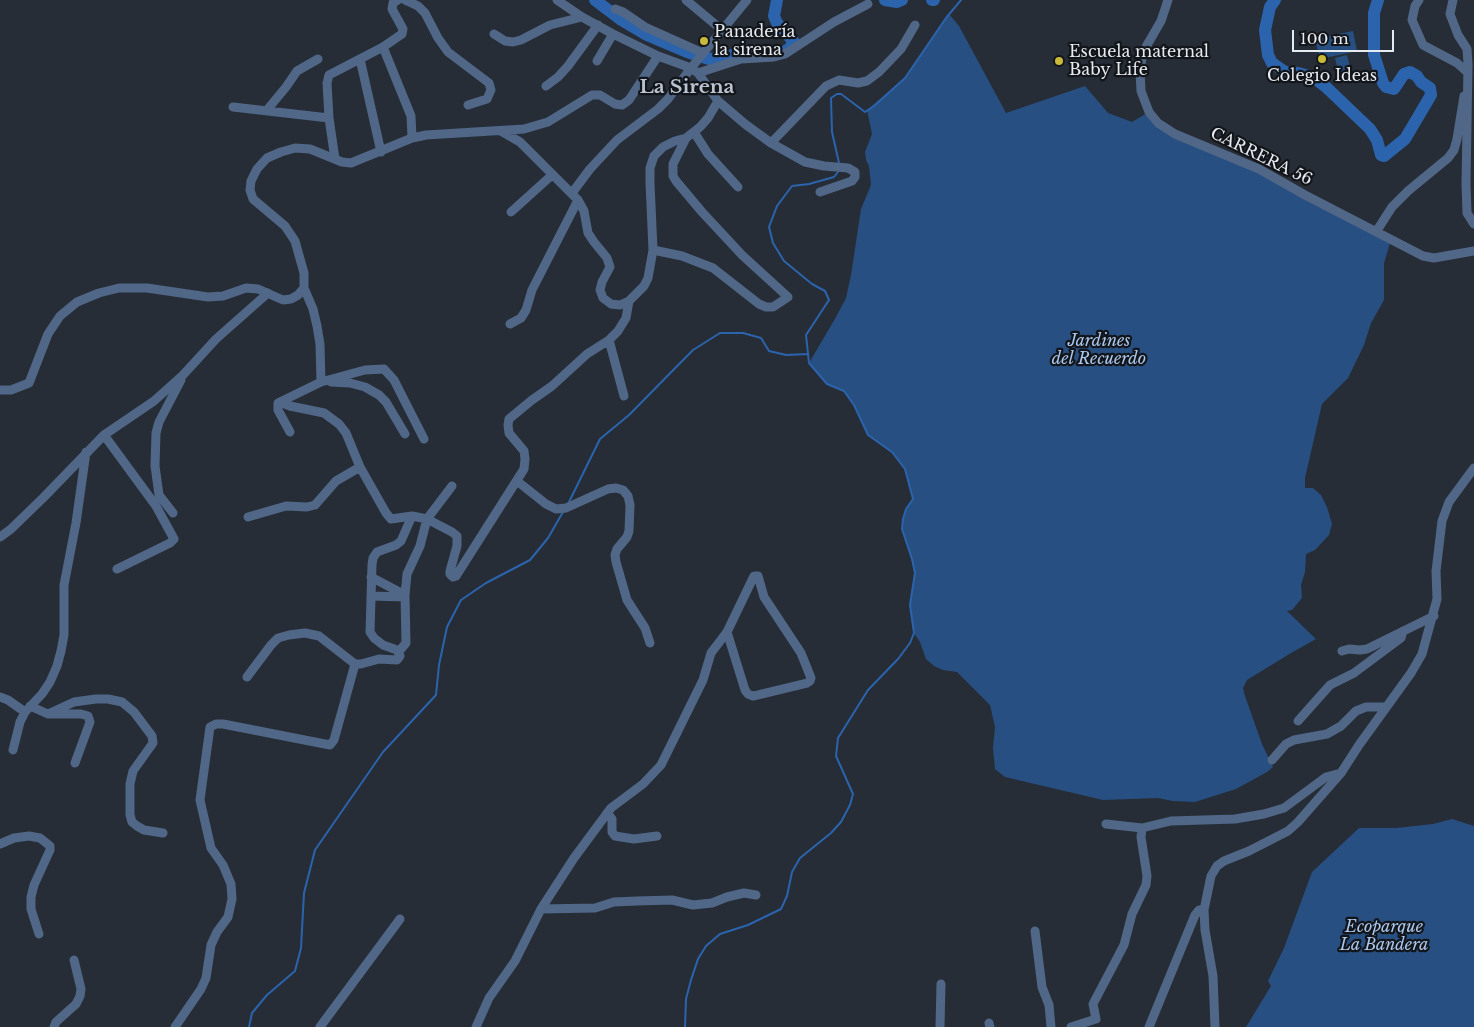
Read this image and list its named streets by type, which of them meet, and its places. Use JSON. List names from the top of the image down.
{
  "streets": {
    "street": ["CARRERA 56"]
  },
  "districts": ["La Sirena"],
  "parks": ["Jardines del Recuerdo", "Ecoparque La Bandera"],
  "places": ["Panadería la sirena", "Colegio Ideas", "Escuela maternal Baby Life"],
  "scale_bar": "100 m"
}
